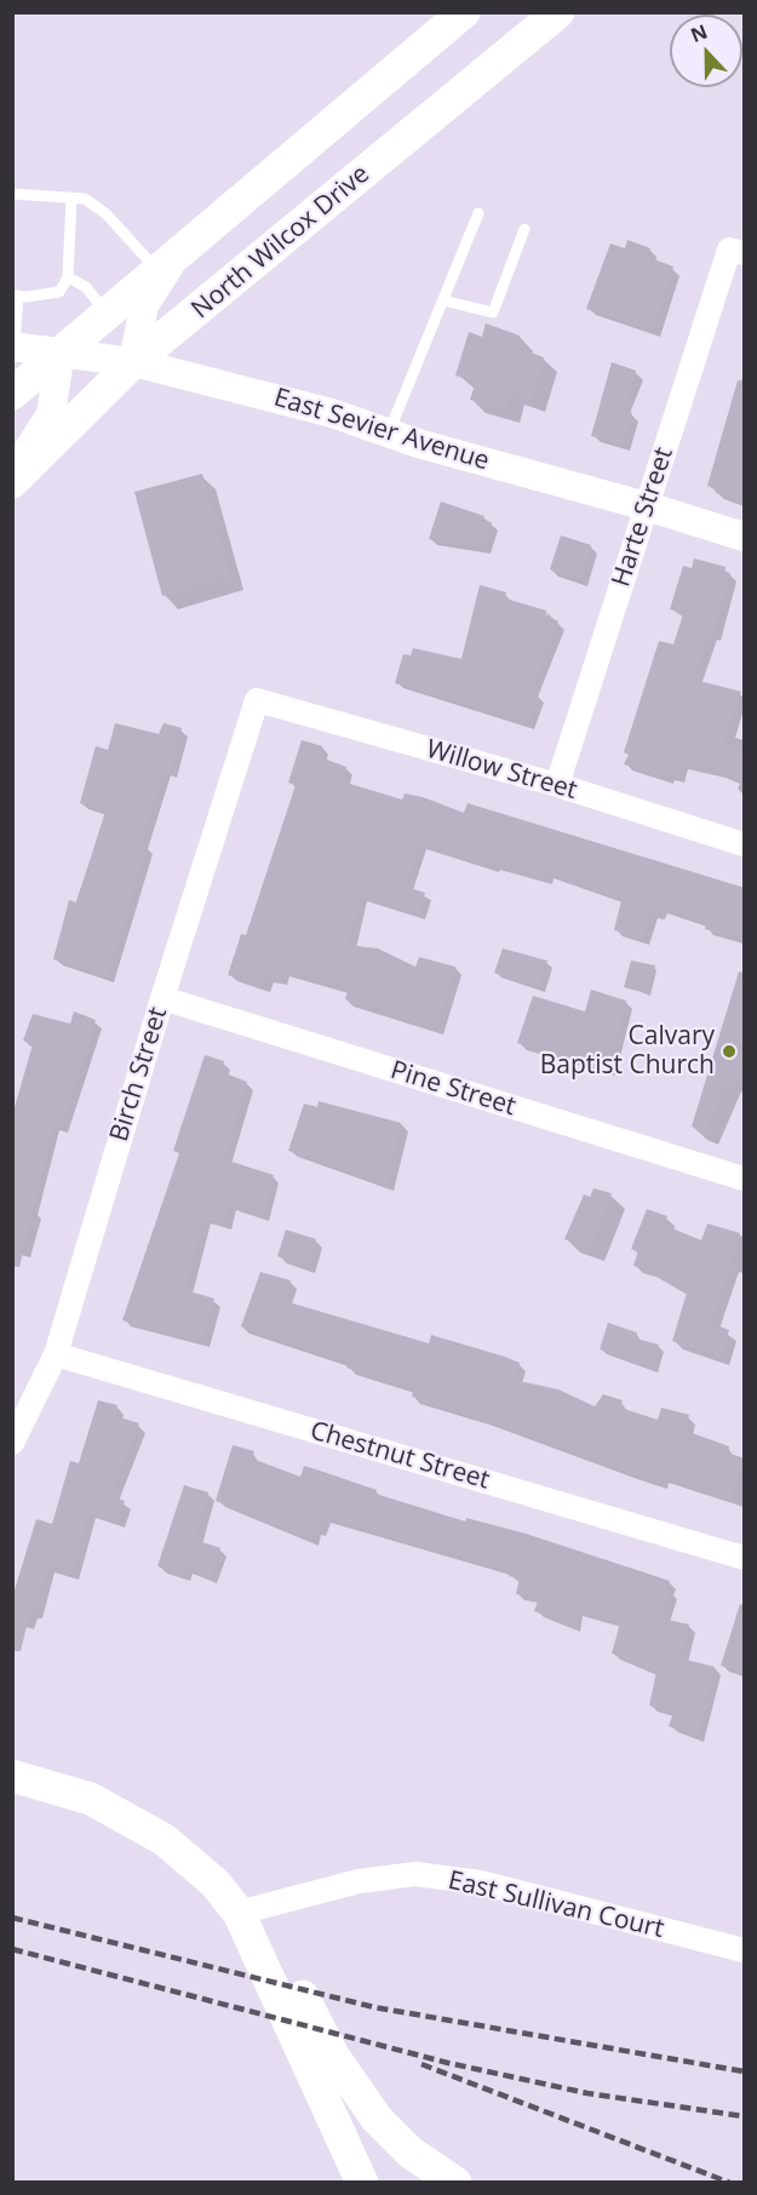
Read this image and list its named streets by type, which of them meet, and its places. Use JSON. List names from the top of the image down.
{
  "streets": {
    "main road": ["North Wilcox Drive"],
    "street": [
      "East Sevier Avenue",
      "Harte Street",
      "Willow Street",
      "Birch Street",
      "Pine Street",
      "Chestnut Street",
      "East Sullivan Court"
    ]
  },
  "crossings": [
    ["North Wilcox Drive", "East Sevier Avenue"],
    ["East Sevier Avenue", "Harte Street"],
    ["Harte Street", "Willow Street"],
    ["Willow Street", "Birch Street"],
    ["Birch Street", "Pine Street"],
    ["Birch Street", "Chestnut Street"]
  ],
  "places": ["Calvary Baptist Church"],
  "north": "top"
}
